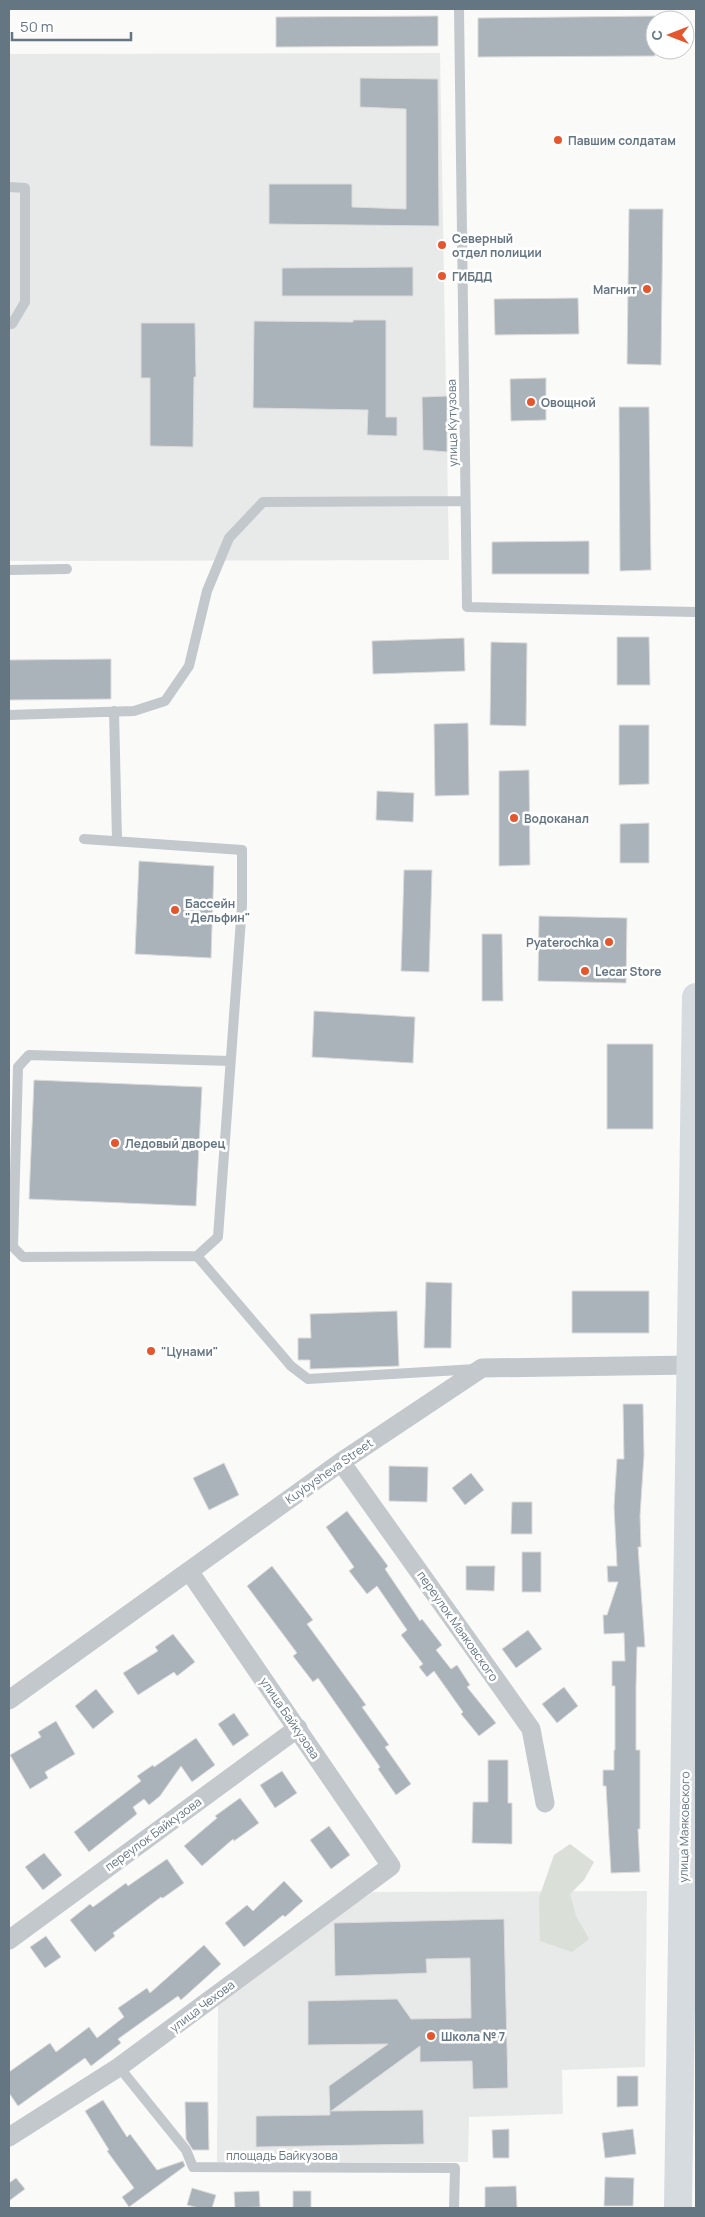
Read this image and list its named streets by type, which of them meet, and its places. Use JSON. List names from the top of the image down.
{
  "streets": {
    "main road": ["улица Маяковского"],
    "street": [
      "Kuybysheva Street",
      "переулок Маяковского",
      "улица Байкузова",
      "переулок Байкузова",
      "улица Чехова"
    ],
    "lane": ["улица Кутузова", "площадь Байкузова"]
  },
  "crossings": [
    ["Kuybysheva Street", "переулок Маяковского"],
    ["Kuybysheva Street", "улица Байкузова"],
    ["улица Байкузова", "переулок Байкузова"],
    ["улица Байкузова", "улица Чехова"],
    ["улица Чехова", "площадь Байкузова"]
  ],
  "places": [
    "Павшим солдатам",
    "Северный отдел полиции",
    "ГИБДД",
    "Магнит",
    "Овощной",
    "Водоканал",
    "Бассейн \"Дельфин\"",
    "Pyaterochka",
    "Lecar Store",
    "Ледовый дворец",
    "\"Цунами\"",
    "Школа № 7"
  ],
  "scale_bar": "50 m",
  "north": "left"
}
